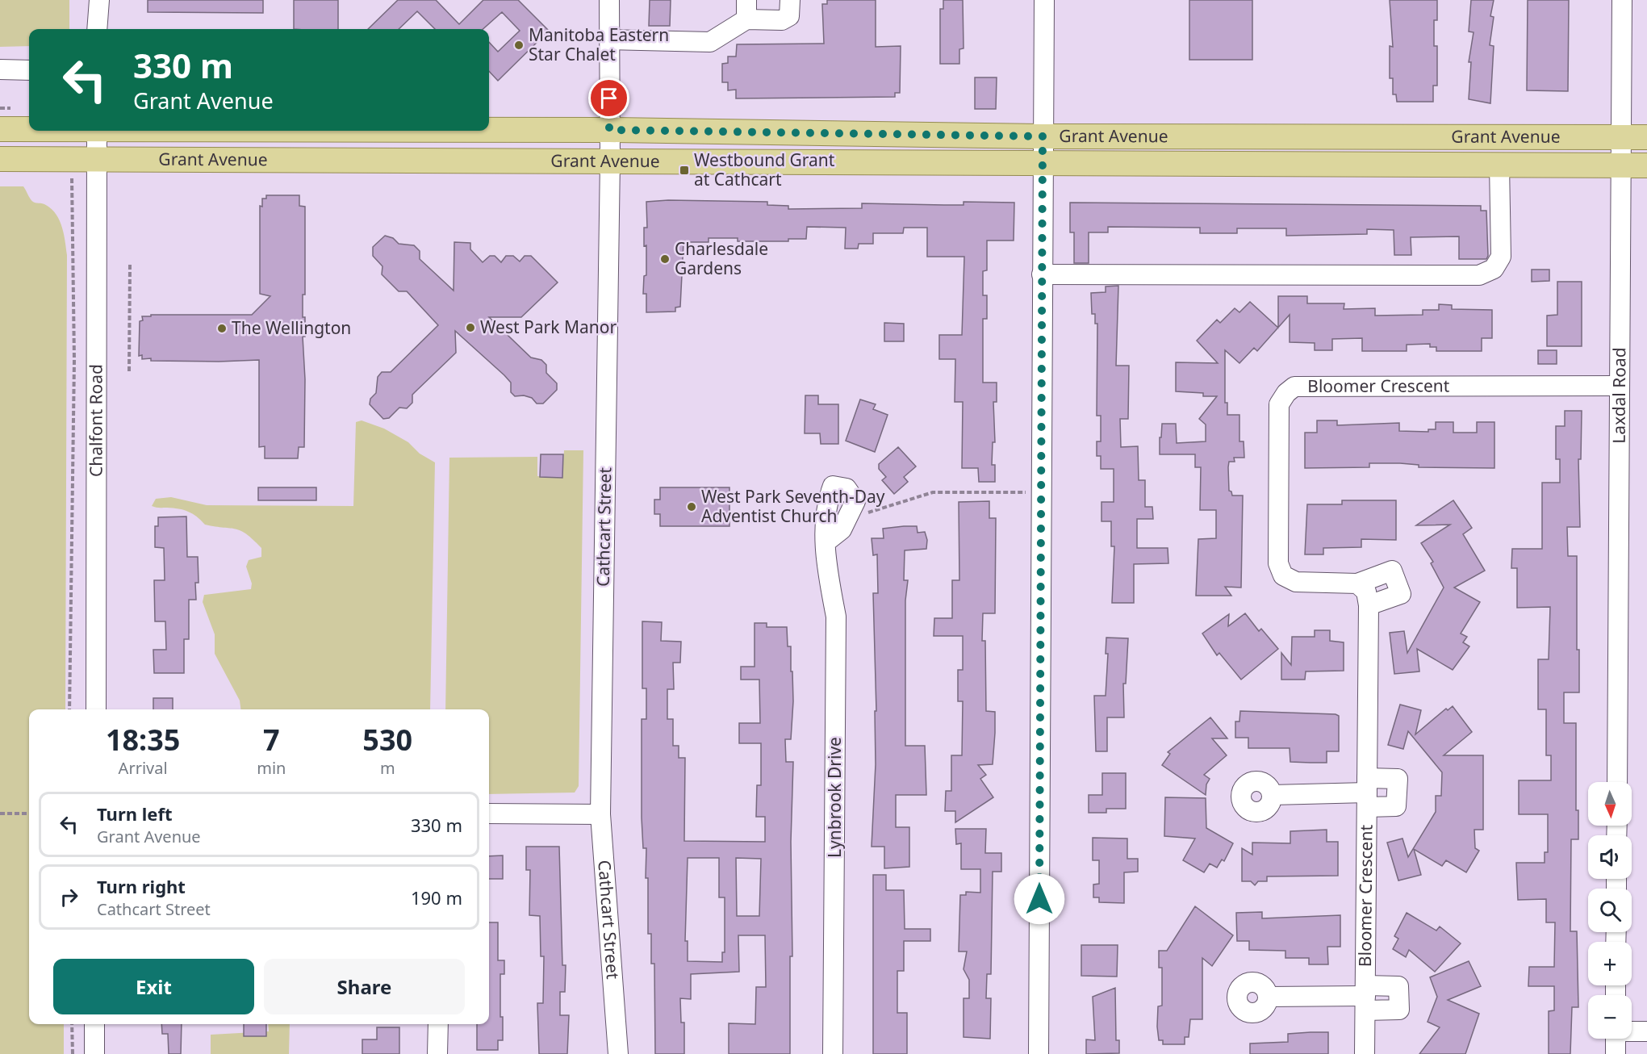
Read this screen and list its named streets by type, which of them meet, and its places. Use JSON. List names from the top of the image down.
{
  "streets": {
    "main road": ["Grant Avenue"],
    "street": [
      "Bloomer Crescent",
      "Laxdal Road",
      "Chalfont Road",
      "Cathcart Street",
      "Lynbrook Drive"
    ]
  },
  "crossings": [
    ["Grant Avenue", "Laxdal Road"],
    ["Grant Avenue", "Chalfont Road"],
    ["Grant Avenue", "Cathcart Street"],
    ["Bloomer Crescent", "Laxdal Road"]
  ],
  "places": {
    "other": [
      "Manitoba Eastern Star Chalet",
      "Charlesdale Gardens",
      "West Park Manor",
      "The Wellington",
      "West Park Seventh-Day Adventist Church"
    ],
    "transit": ["Westbound Grant at Cathcart"]
  },
  "north": "bottom",
  "page": {
    "turn": ["330 m", "Grant Avenue"],
    "eta": [
      "18:35",
      "Arrival",
      "7",
      "min",
      "530",
      "m"
    ],
    "map_buttons": ["+", "−"],
    "list": [
      {
        "name": "Turn left",
        "note": "Grant Avenue",
        "value": "330 m"
      },
      {
        "name": "Turn right",
        "note": "Cathcart Street",
        "value": "190 m"
      }
    ],
    "buttons": ["Exit", "Share"]
  }
}
